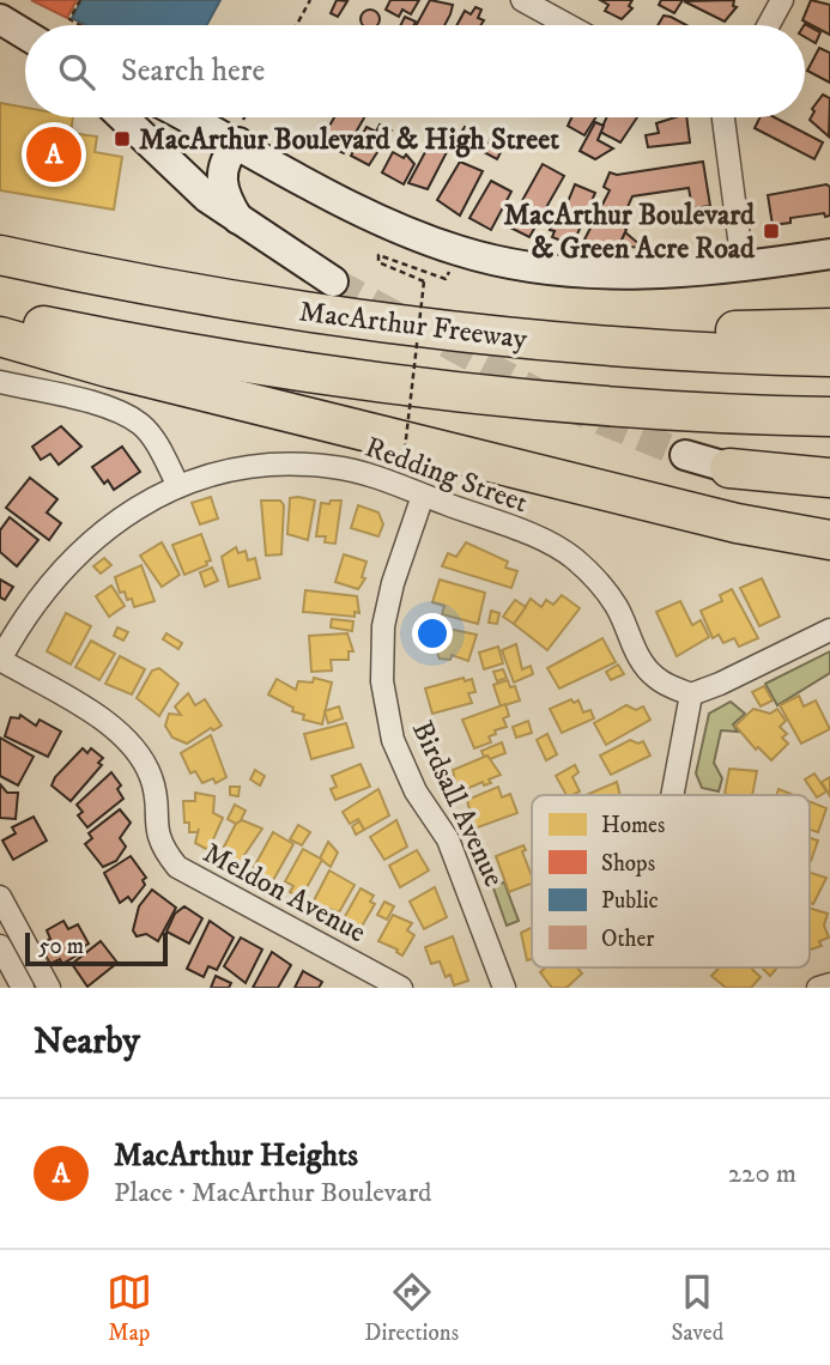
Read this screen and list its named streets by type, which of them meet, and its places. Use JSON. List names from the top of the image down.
{
  "streets": {
    "highway": ["MacArthur Freeway"],
    "street": ["Redding Street", "Birdsall Avenue", "Meldon Avenue"]
  },
  "crossings": [
    ["Redding Street", "Birdsall Avenue"],
    ["Redding Street", "Meldon Avenue"]
  ],
  "places": {
    "transit": ["MacArthur Boulevard & High Street", "MacArthur Boulevard & Green Acre Road"]
  },
  "legend": [
    "Homes",
    "Shops",
    "Public",
    "Other"
  ],
  "scale_bar": "50 m",
  "page": {
    "search": "Search here",
    "pins": "A",
    "scale": "50 m",
    "heading": "Nearby",
    "list": [
      {
        "mark": "A",
        "name": "MacArthur Heights",
        "note": "Place · MacArthur Boulevard",
        "value": "220 m"
      }
    ],
    "nav": ["Map", "Directions", "Saved"]
  }
}
